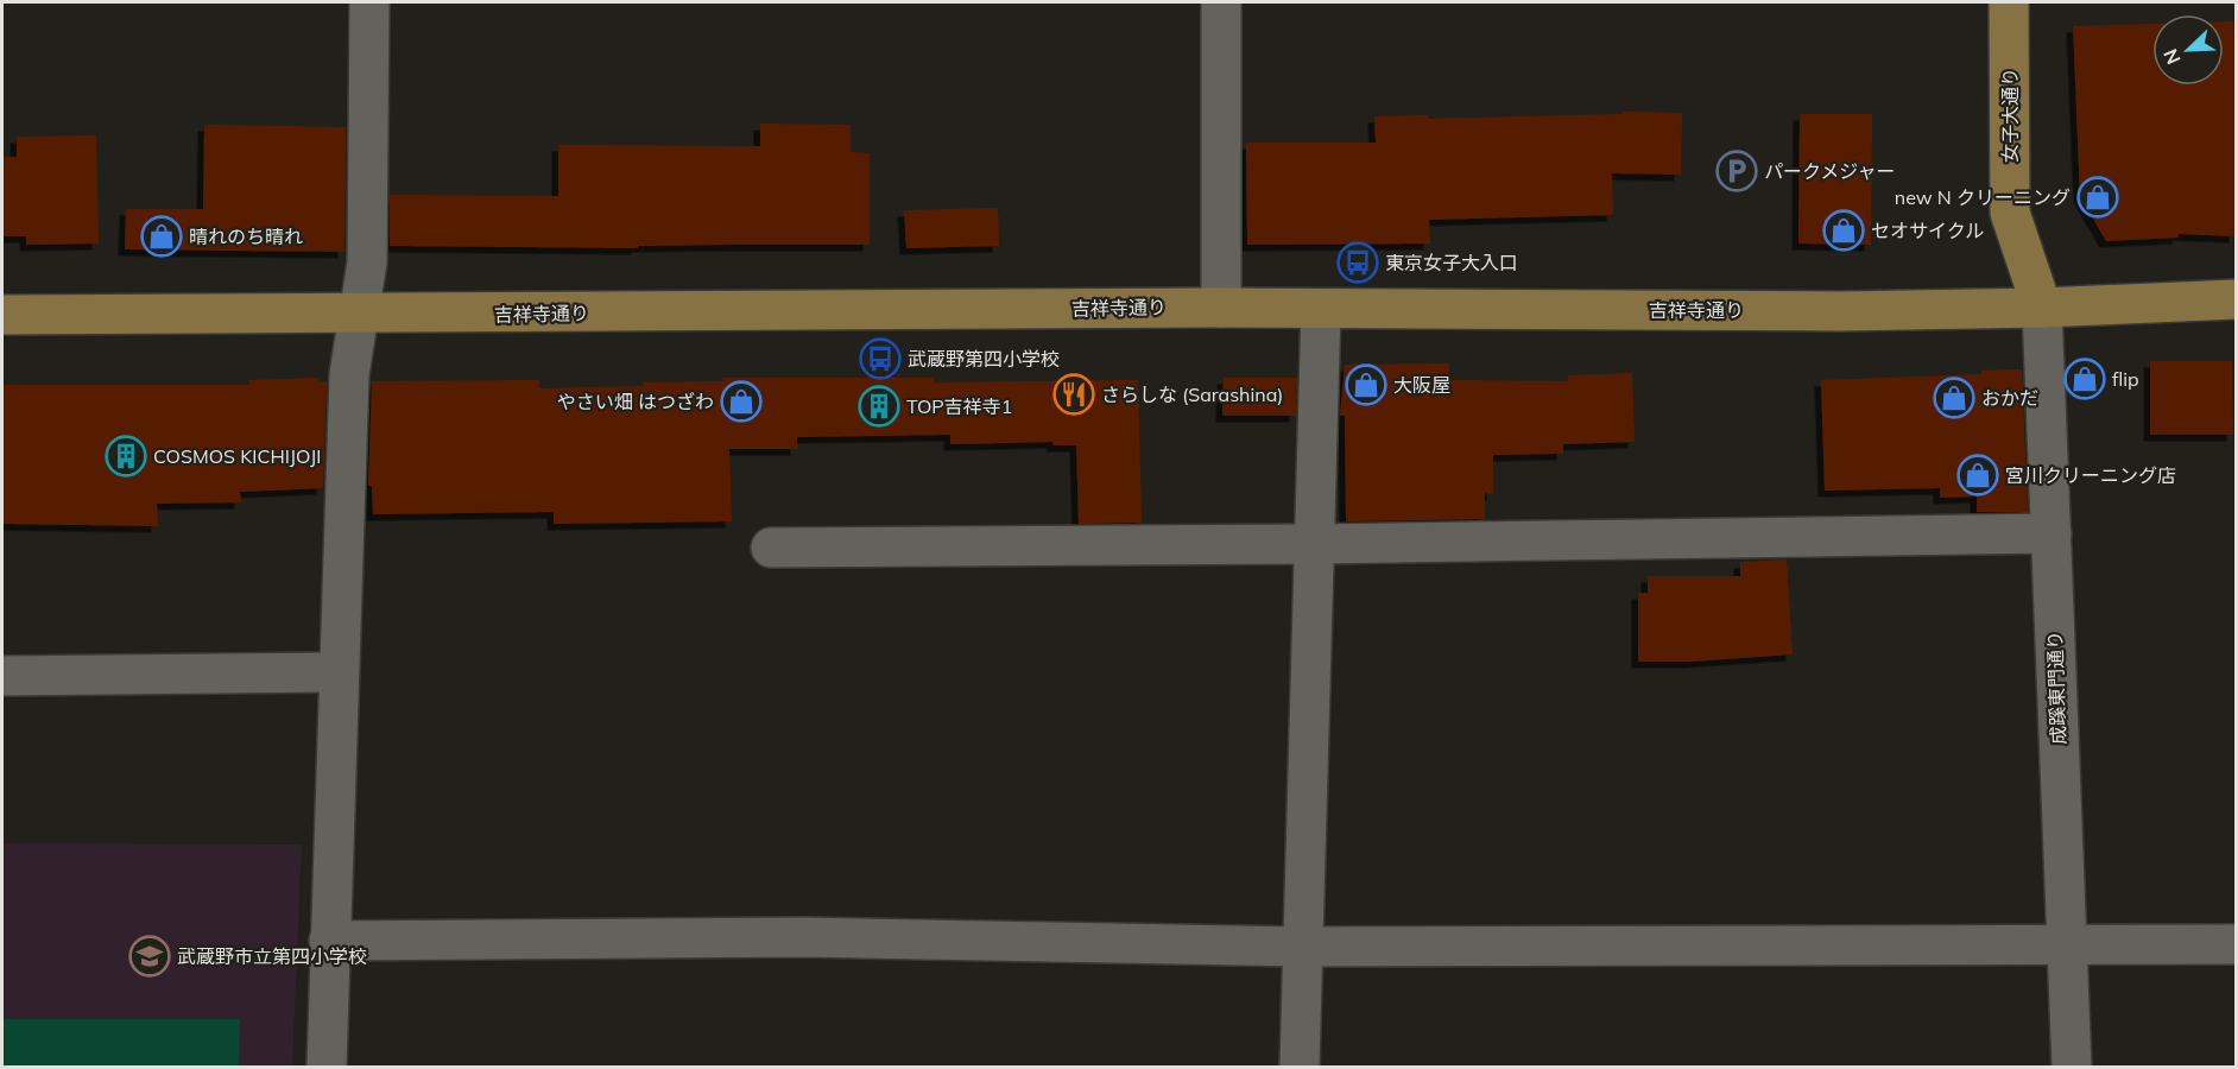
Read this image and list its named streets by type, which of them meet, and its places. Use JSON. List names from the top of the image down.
{
  "streets": {
    "main road": ["女子大通り", "吉祥寺通り"],
    "street": ["成蹊東門通り"]
  },
  "crossings": [
    ["女子大通り", "吉祥寺通り"],
    ["女子大通り", "成蹊東門通り"],
    ["吉祥寺通り", "成蹊東門通り"]
  ],
  "places": {
    "parking": ["パークメジャー"],
    "shop": [
      "new N クリーニング",
      "セオサイクル",
      "晴れのち晴れ",
      "flip",
      "大阪屋",
      "おかだ",
      "やさい畑 はつざわ",
      "宮川クリーニング店"
    ],
    "bus stop": ["東京女子大入口", "武蔵野第四小学校"],
    "restaurant": ["さらしな (Sarashina)"],
    "building": ["TOP吉祥寺1", "COSMOS KICHIJOJI"],
    "school or university": ["武蔵野市立第四小学校"]
  },
  "north": "bottom left"
}
